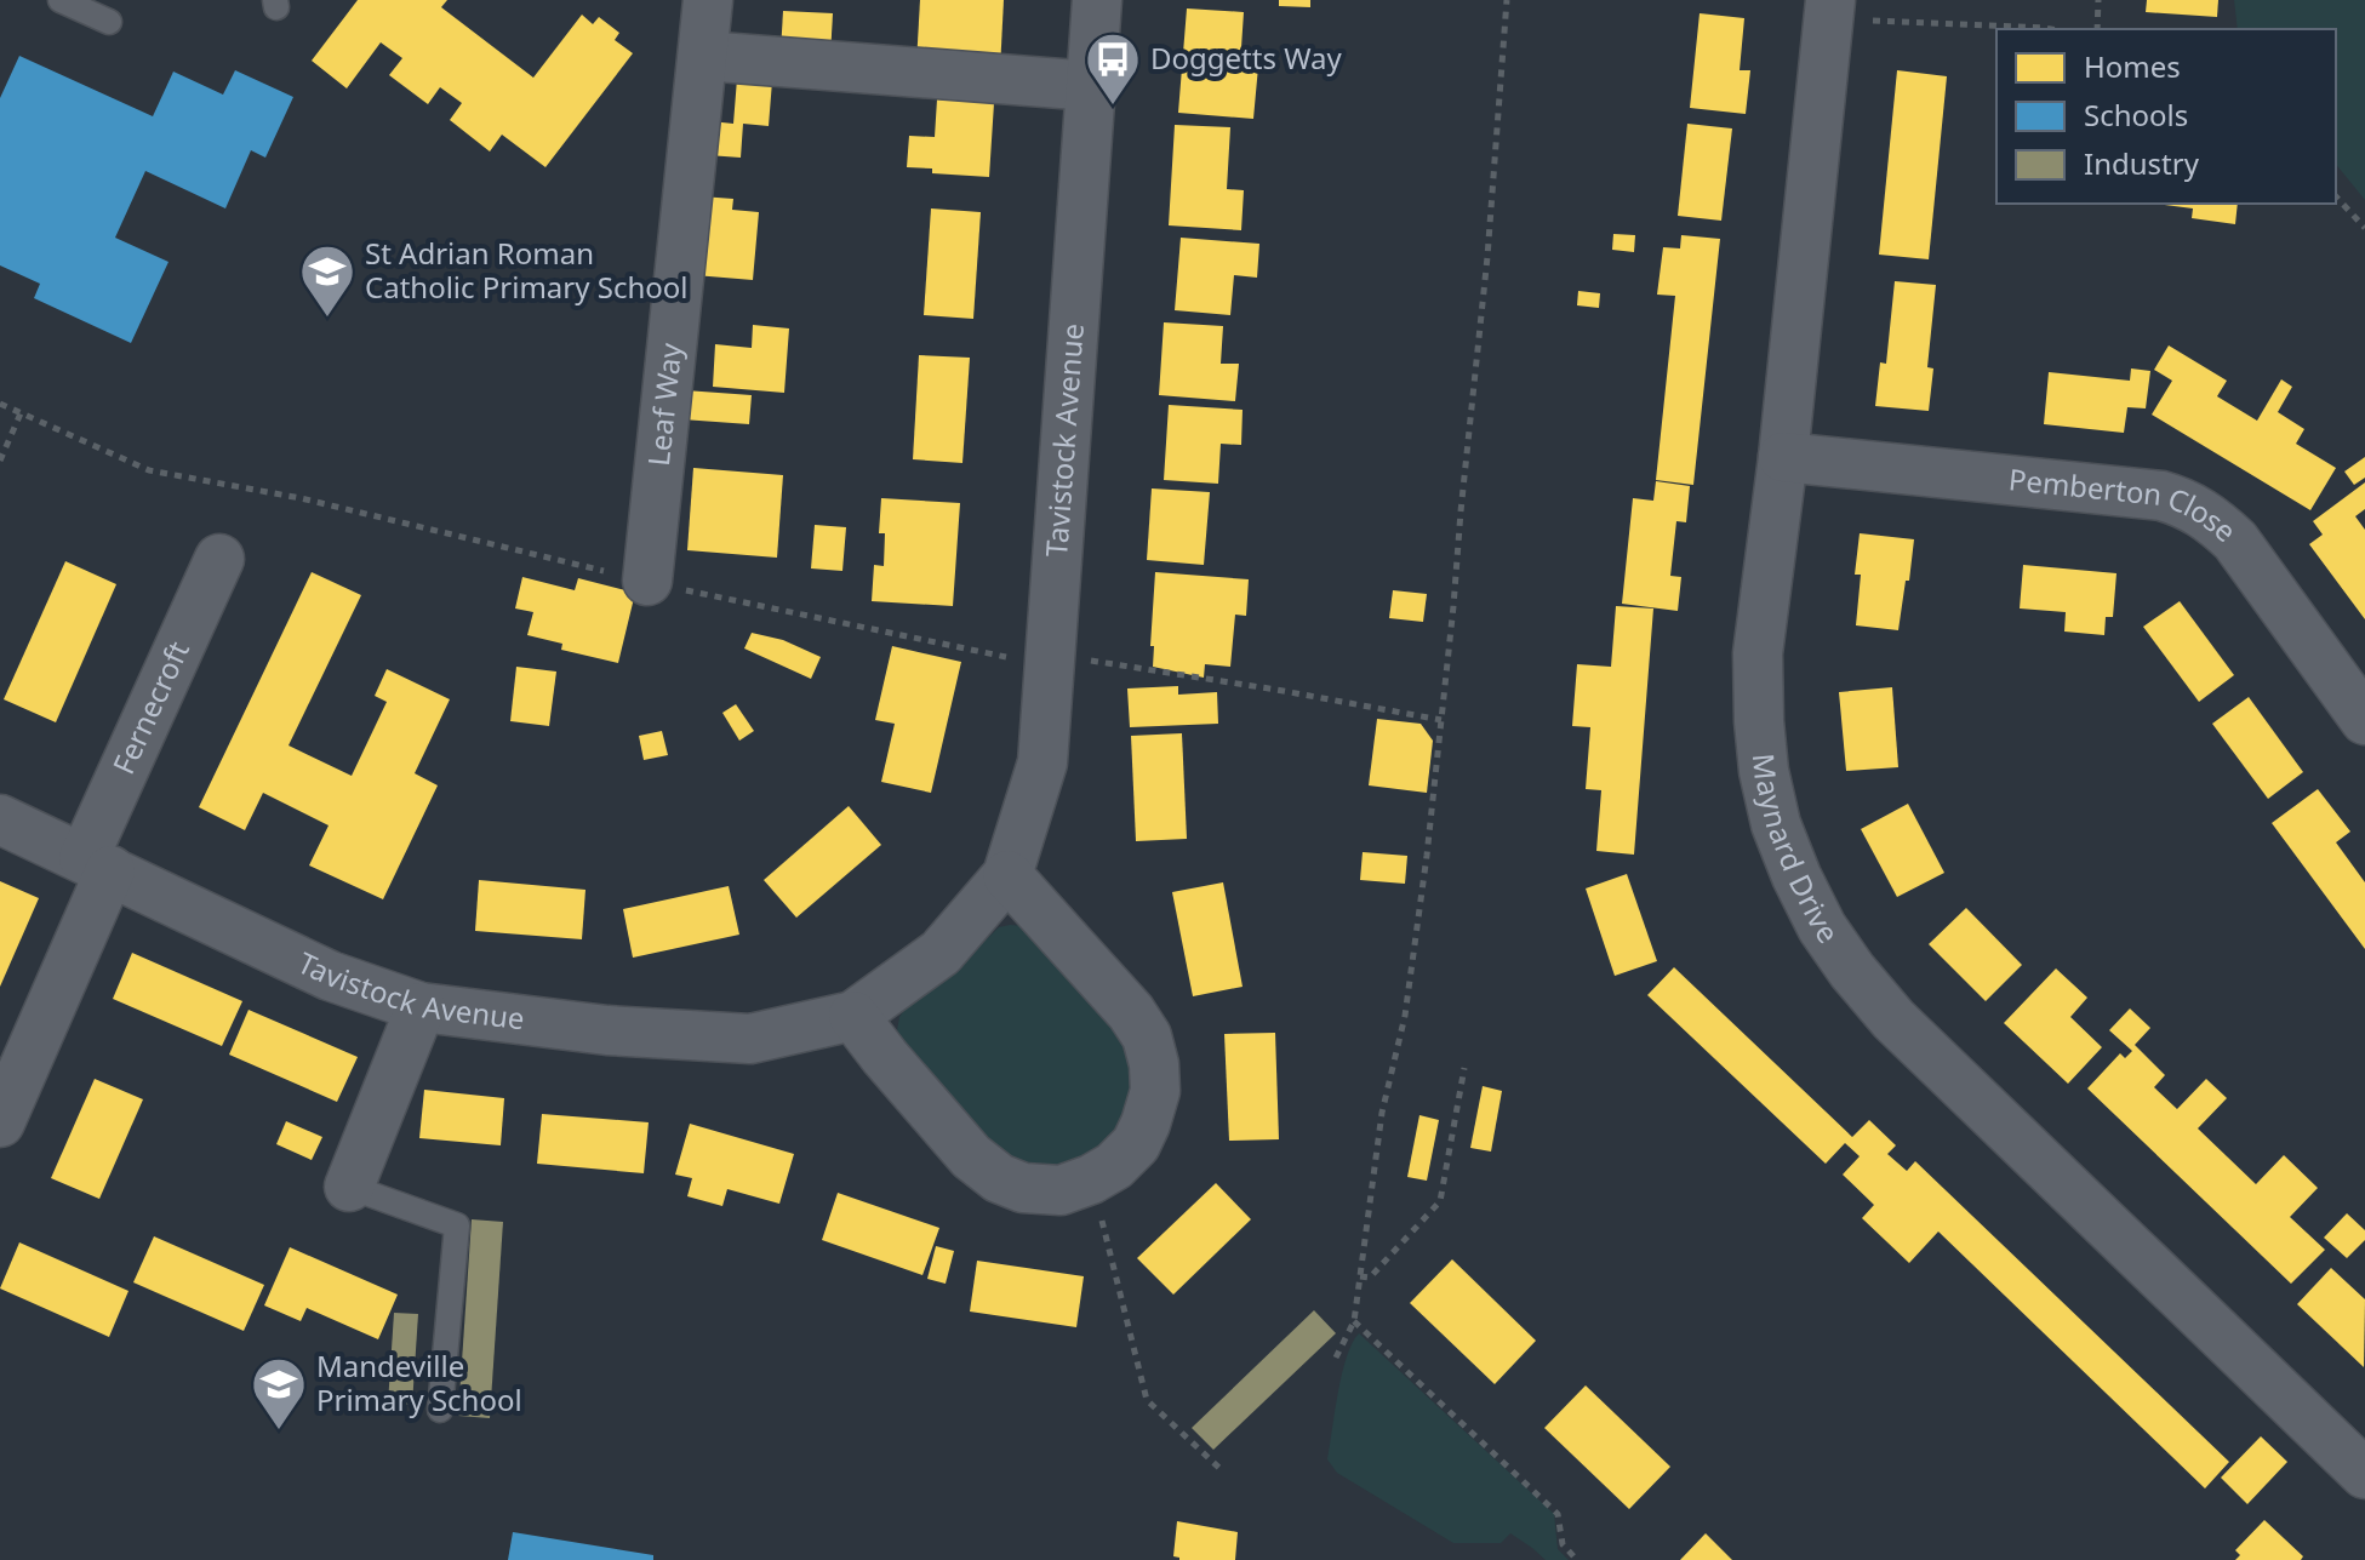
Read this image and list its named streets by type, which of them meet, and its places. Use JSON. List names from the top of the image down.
{
  "streets": {
    "street": [
      "Leaf Way",
      "Tavistock Avenue",
      "Pemberton Close",
      "Fernecroft",
      "Maynard Drive"
    ]
  },
  "crossings": [
    ["Tavistock Avenue", "Fernecroft"],
    ["Pemberton Close", "Maynard Drive"]
  ],
  "places": {
    "bus stop": ["Doggetts Way"],
    "school or university": ["St Adrian Roman Catholic Primary School", "Mandeville Primary School"]
  },
  "legend": ["Homes", "Schools", "Industry"]
}
